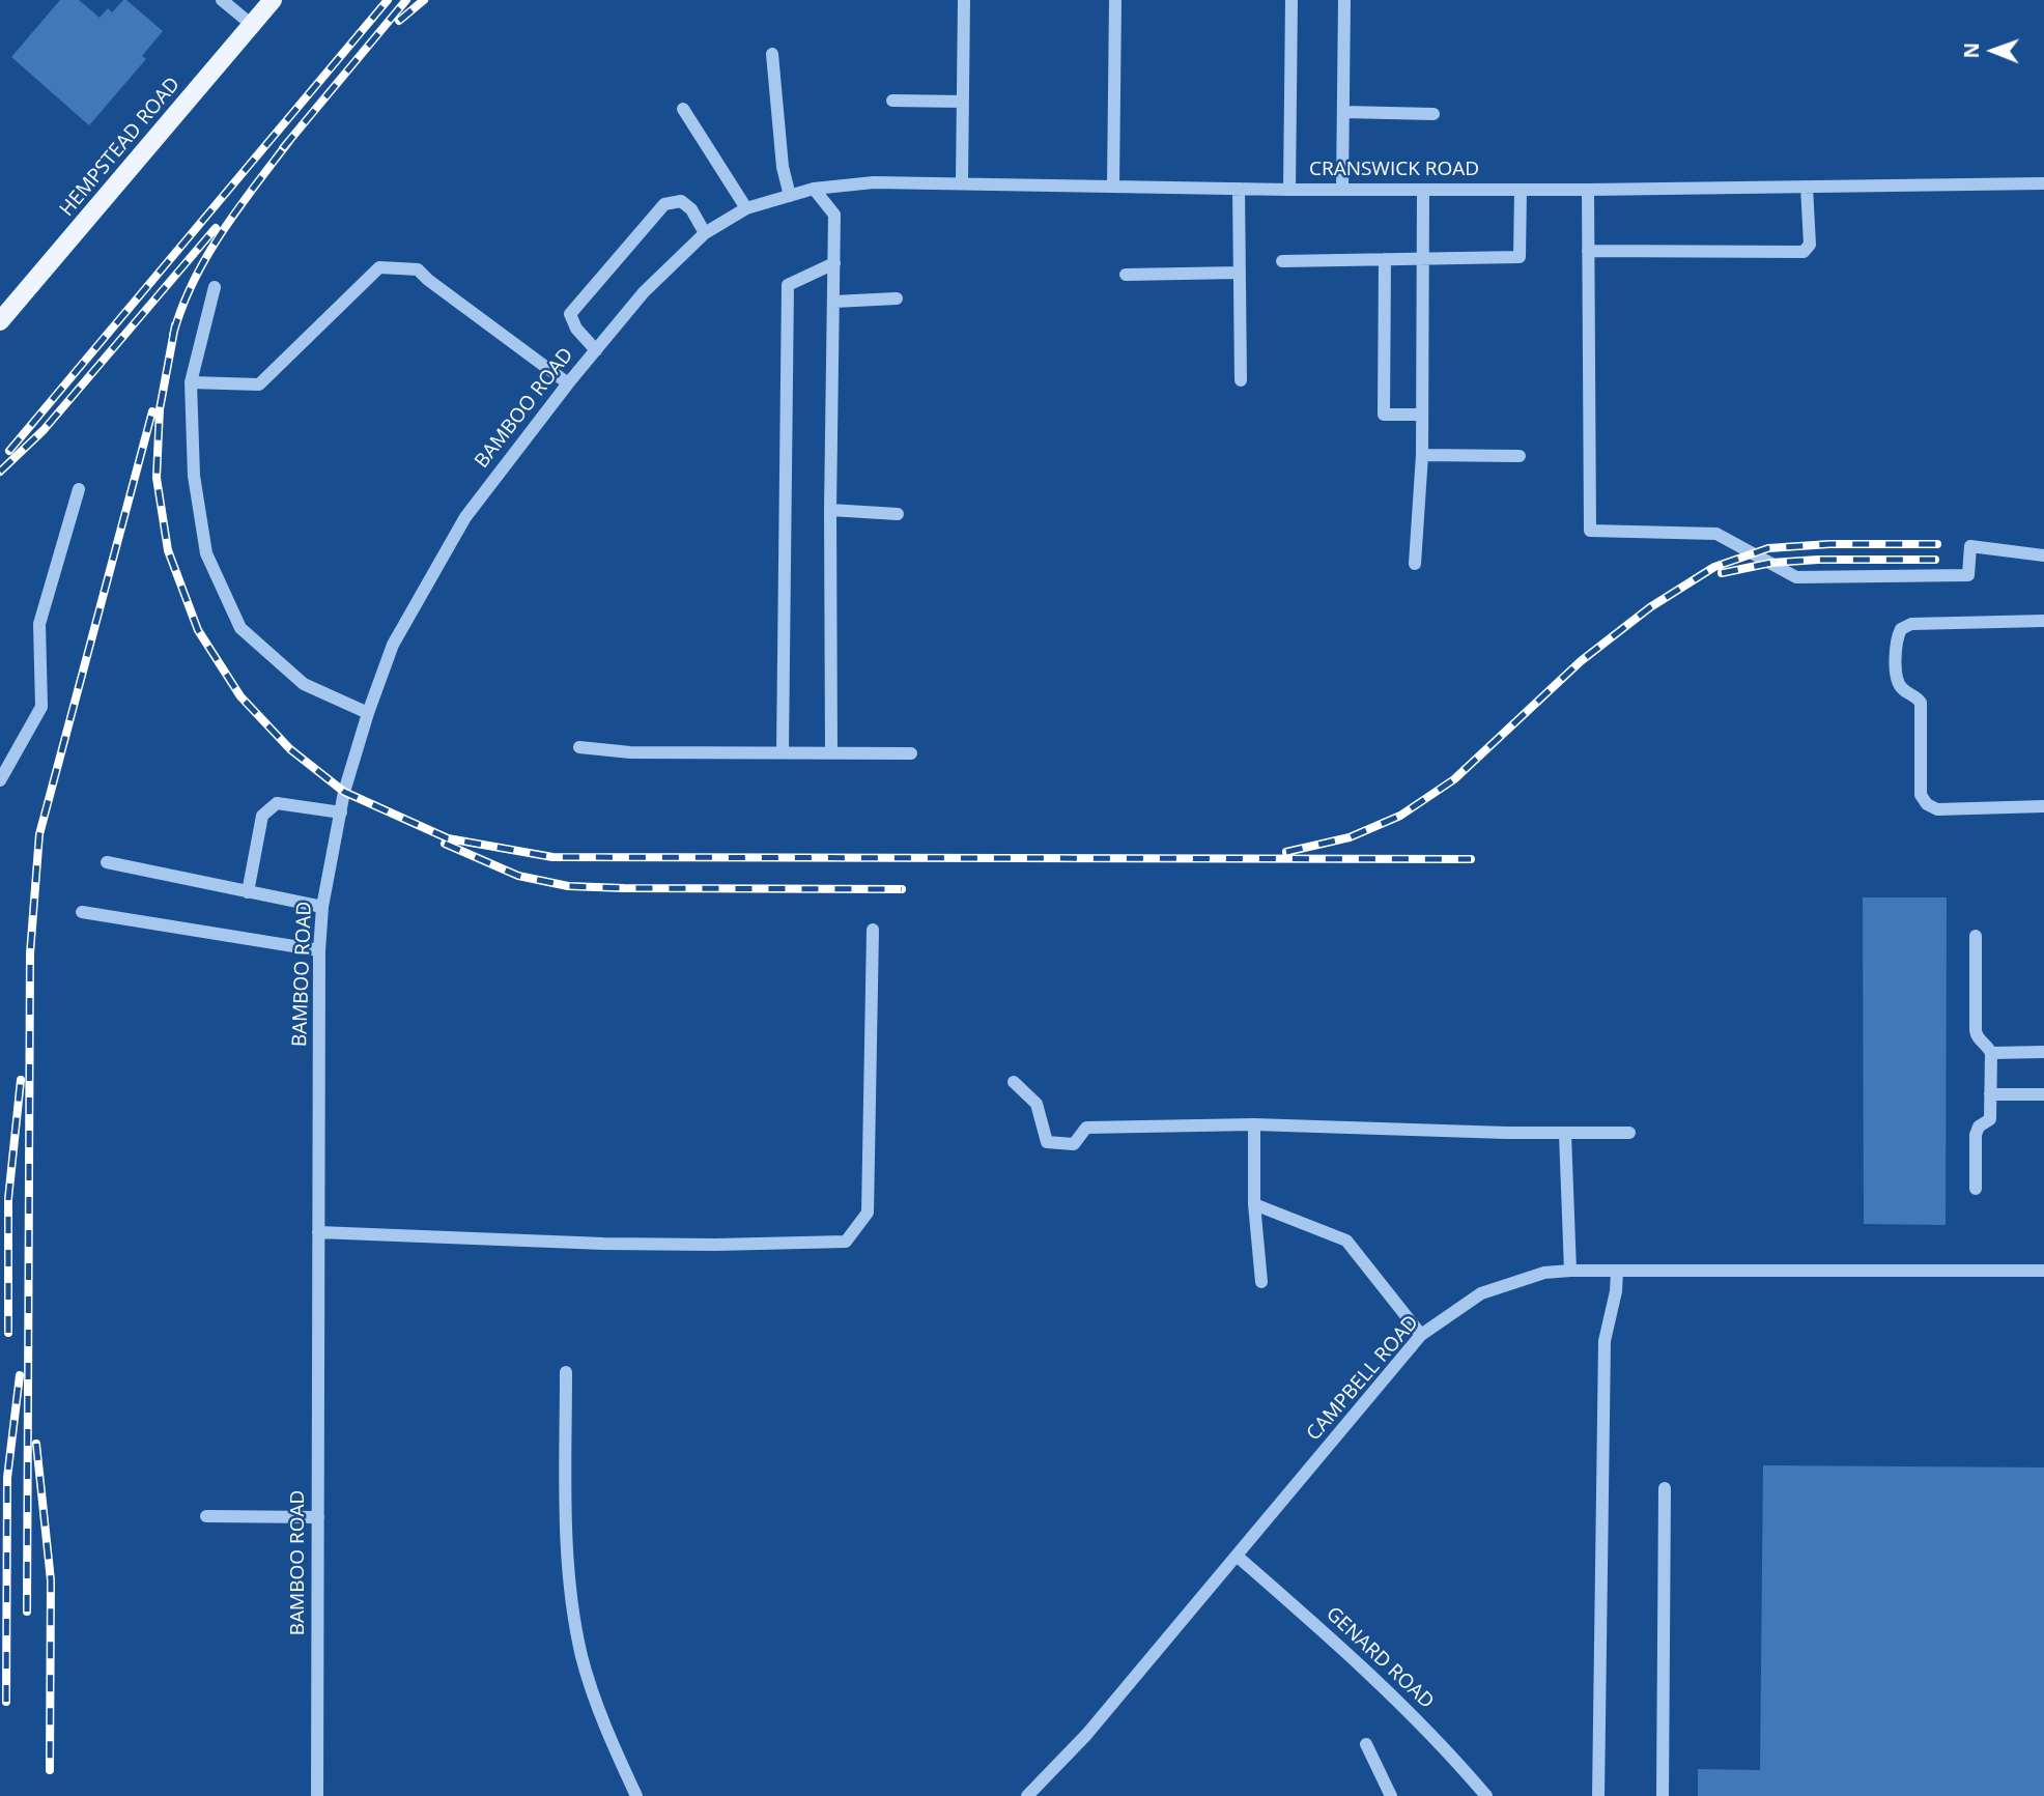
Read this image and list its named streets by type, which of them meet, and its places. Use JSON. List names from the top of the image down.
{
  "streets": {
    "main road": ["HEMPSTEAD ROAD"],
    "street": [
      "CRANSWICK ROAD",
      "BAMBOO ROAD",
      "CAMPBELL ROAD",
      "GENARD ROAD"
    ]
  },
  "crossings": [
    ["CRANSWICK ROAD", "BAMBOO ROAD"],
    ["CAMPBELL ROAD", "GENARD ROAD"]
  ],
  "north": "left"
}
